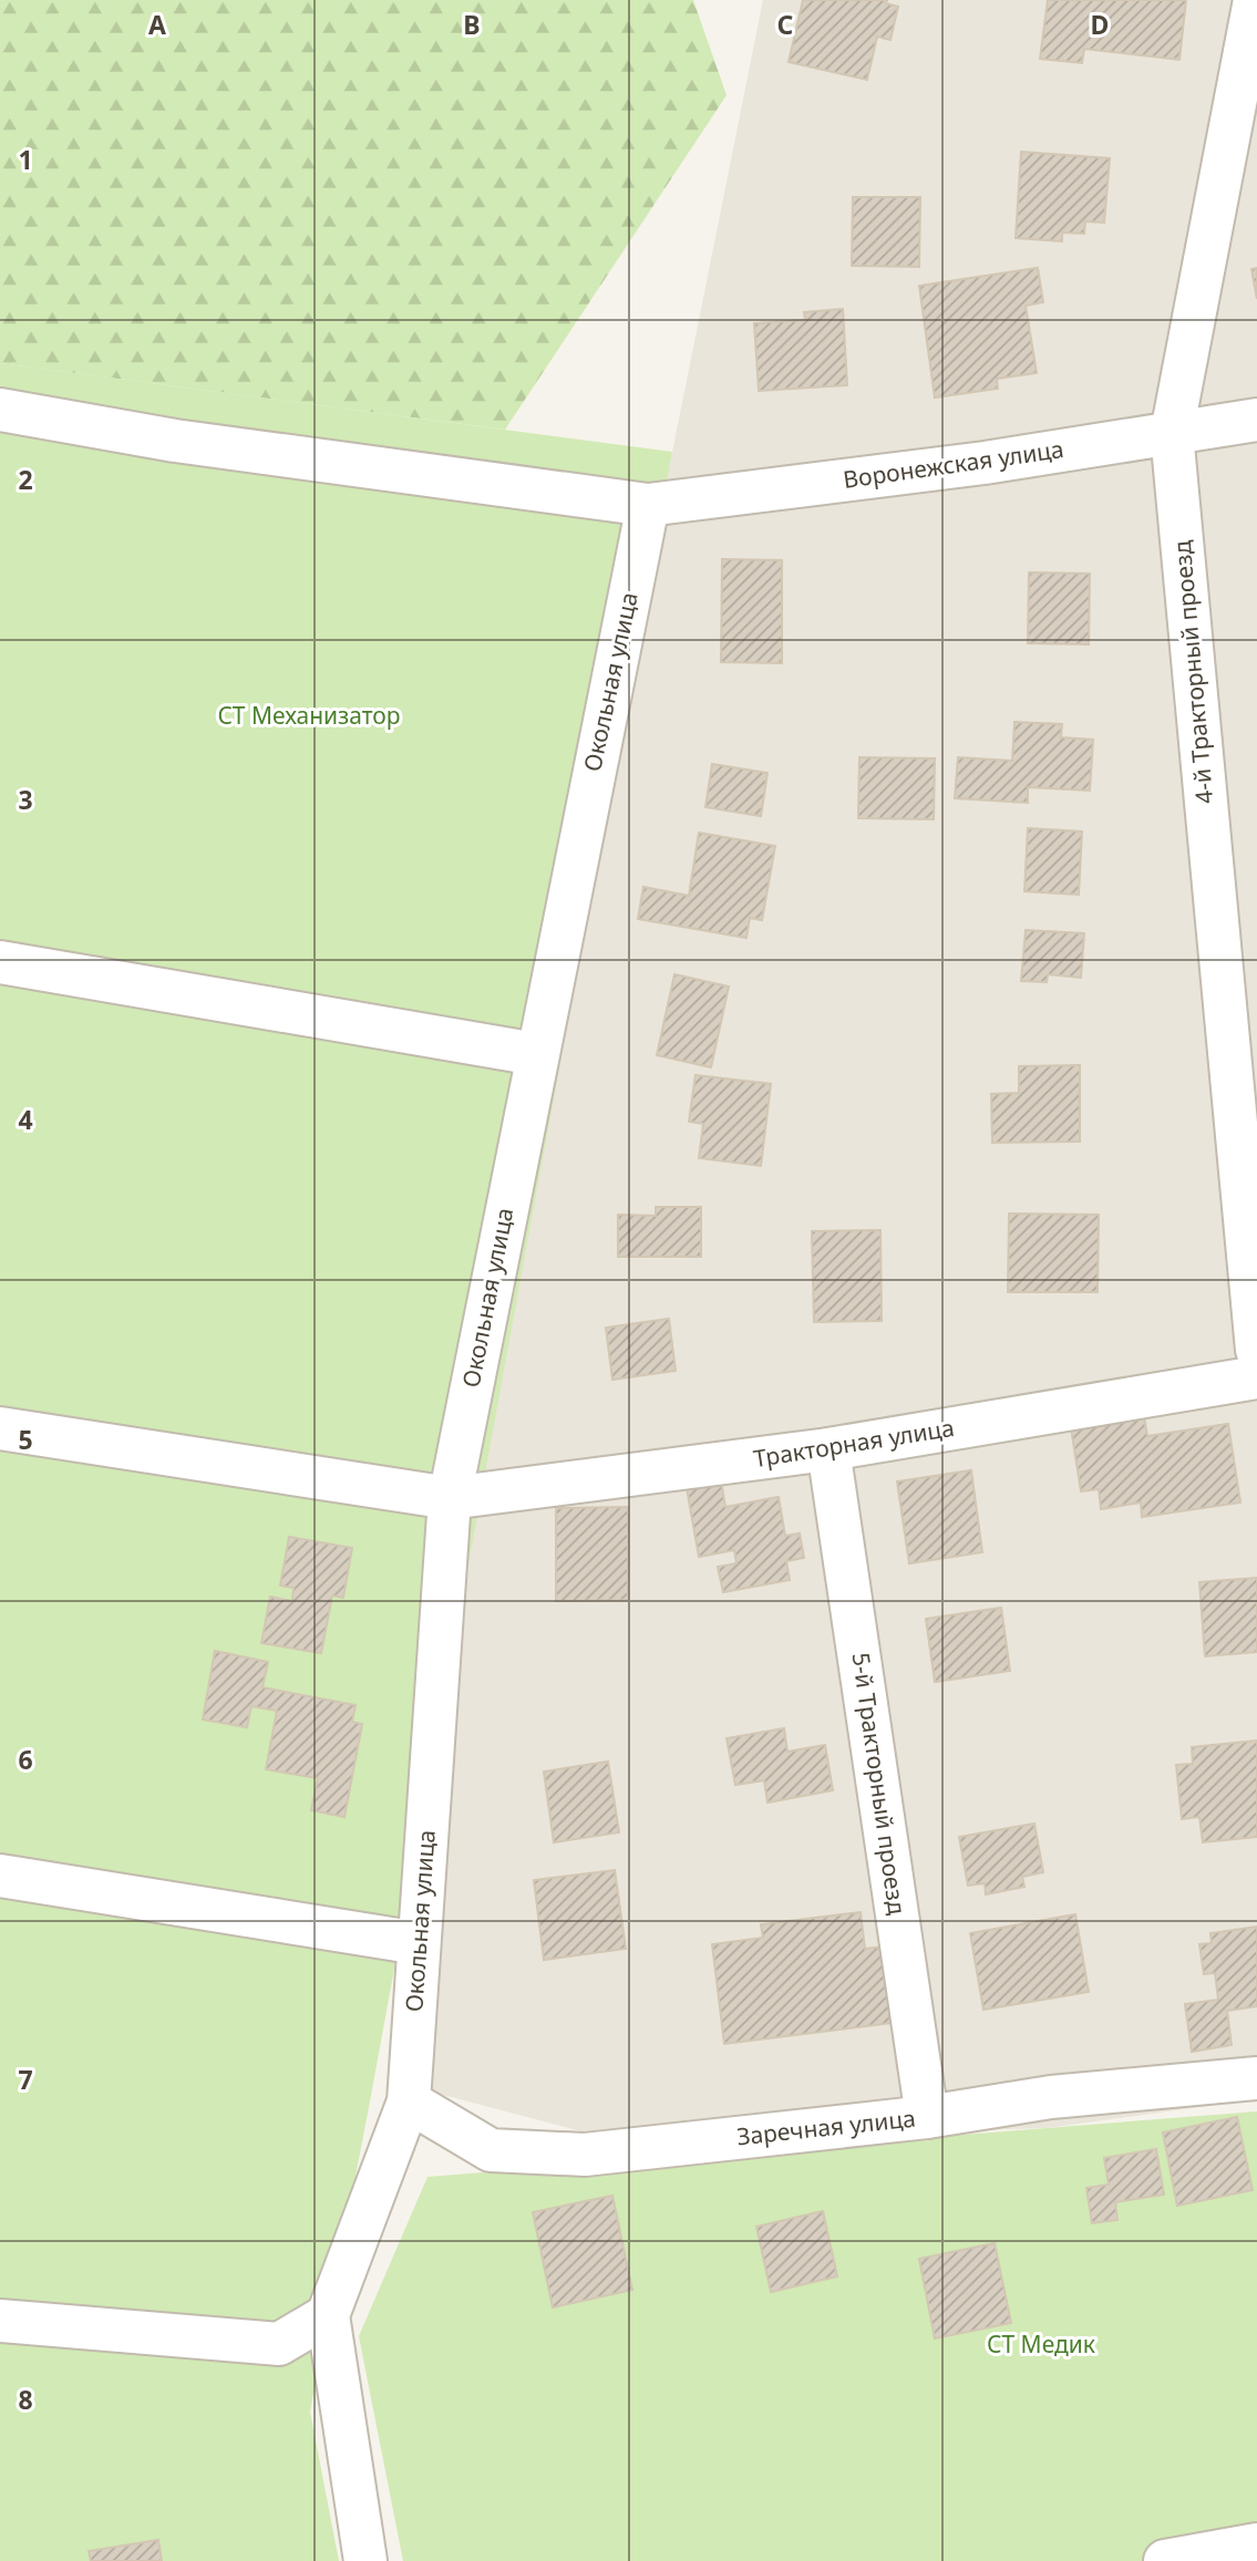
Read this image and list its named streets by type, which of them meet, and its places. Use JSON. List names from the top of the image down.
{
  "streets": {
    "street": [
      "Воронежская улица",
      "4-й Тракторный проезд",
      "Окольная улица",
      "Тракторная улица",
      "5-й Тракторный проезд",
      "Заречная улица"
    ]
  },
  "crossings": [
    ["Воронежская улица", "4-й Тракторный проезд"],
    ["Воронежская улица", "Окольная улица"],
    ["Окольная улица", "Тракторная улица"],
    ["Окольная улица", "Заречная улица"],
    ["Тракторная улица", "5-й Тракторный проезд"],
    ["5-й Тракторный проезд", "Заречная улица"]
  ],
  "parks": ["СТ Механизатор", "СТ Медик"],
  "grid": {
    "columns": [
      "A",
      "B",
      "C",
      "D"
    ],
    "rows": [
      "1",
      "2",
      "3",
      "4",
      "5",
      "6",
      "7",
      "8"
    ]
  }
}
